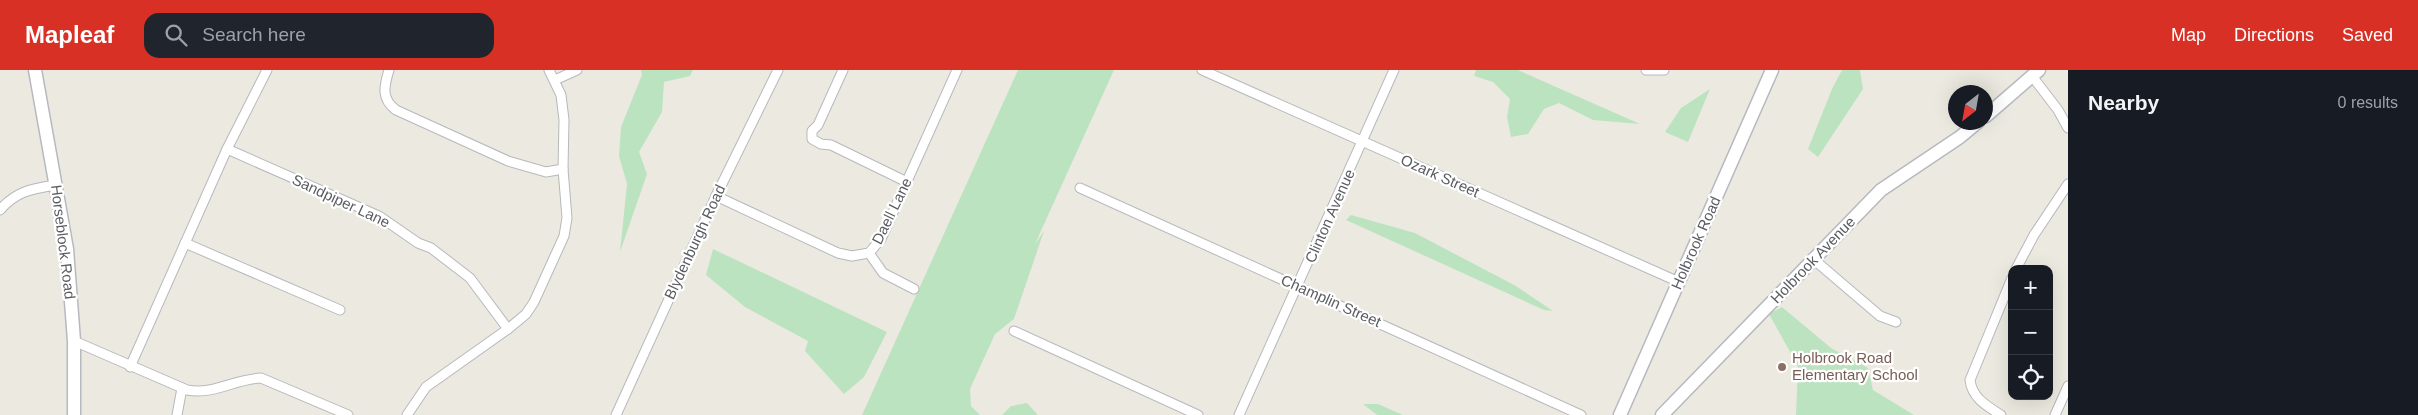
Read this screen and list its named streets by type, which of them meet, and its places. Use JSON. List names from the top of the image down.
{
  "streets": {
    "street": [
      "Ozark Street",
      "Sandpiper Lane",
      "Daell Lane",
      "Clinton Avenue",
      "Horseblock Road",
      "Blydenburgh Road",
      "Holbrook Road",
      "Holbrook Avenue",
      "Champlin Street"
    ]
  },
  "crossings": [
    ["Ozark Street", "Clinton Avenue"],
    ["Ozark Street", "Holbrook Road"],
    ["Daell Lane", "Blydenburgh Road"],
    ["Clinton Avenue", "Champlin Street"]
  ],
  "places": ["Holbrook Road Elementary School"],
  "north": "bottom left",
  "page": {
    "header": "Mapleaf",
    "search": "Search here",
    "nav": ["Map", "Directions", "Saved"],
    "heading": ["Nearby", "0 results"],
    "map_buttons": ["+", "−"]
  }
}
